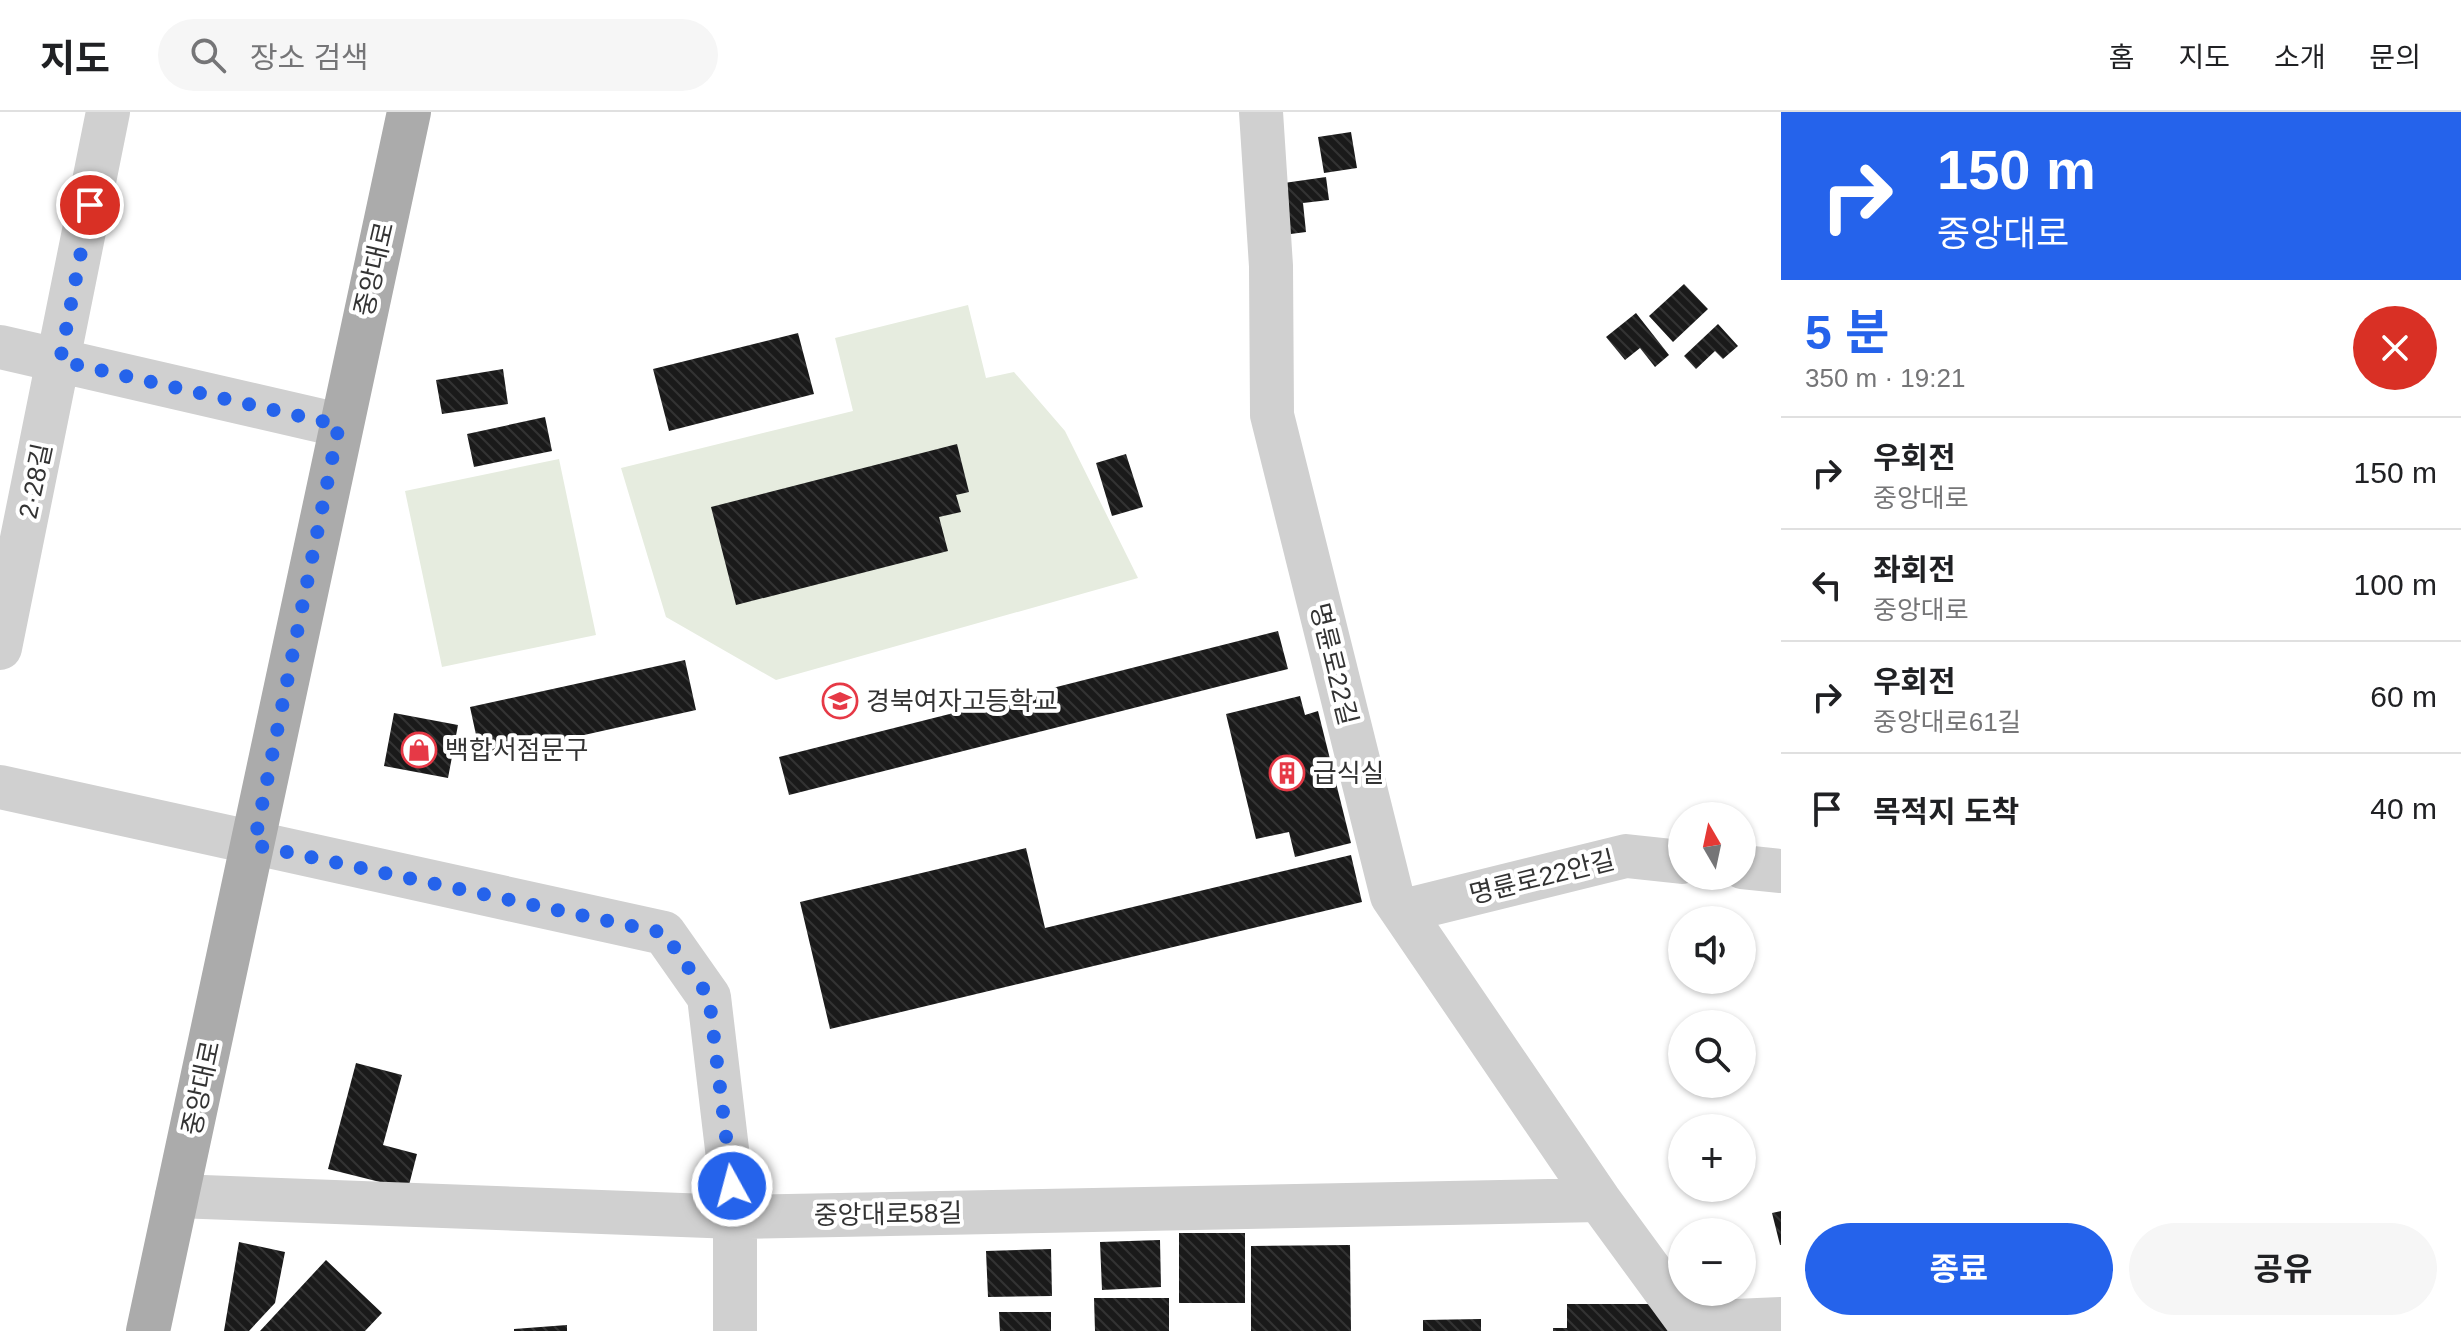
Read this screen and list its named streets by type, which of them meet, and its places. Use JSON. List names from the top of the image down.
{
  "streets": {
    "main road": ["중앙대로"],
    "street": [
      "2·28길",
      "명륜로22길",
      "명륜로22안길",
      "중앙대로58길"
    ]
  },
  "crossings": [
    ["중앙대로", "중앙대로58길"],
    ["명륜로22길", "명륜로22안길"],
    ["명륜로22길", "중앙대로58길"]
  ],
  "places": {
    "school or university": ["경북여자고등학교"],
    "shop": ["백합서점문구"],
    "building": ["급식실"]
  },
  "north": "top",
  "page": {
    "header": "지도",
    "search": "장소 검색",
    "nav": [
      "홈",
      "지도",
      "소개",
      "문의"
    ],
    "turn": ["150 m", "중앙대로"],
    "heading": ["5 분", "350 m · 19:21"],
    "list": [
      {
        "name": "우회전",
        "note": "중앙대로",
        "value": "150 m"
      },
      {
        "name": "좌회전",
        "note": "중앙대로",
        "value": "100 m"
      },
      {
        "name": "우회전",
        "note": "중앙대로61길",
        "value": "60 m"
      },
      {
        "name": "목적지 도착",
        "value": "40 m"
      }
    ],
    "map_buttons": ["+", "−"],
    "buttons": ["종료", "공유"]
  }
}
